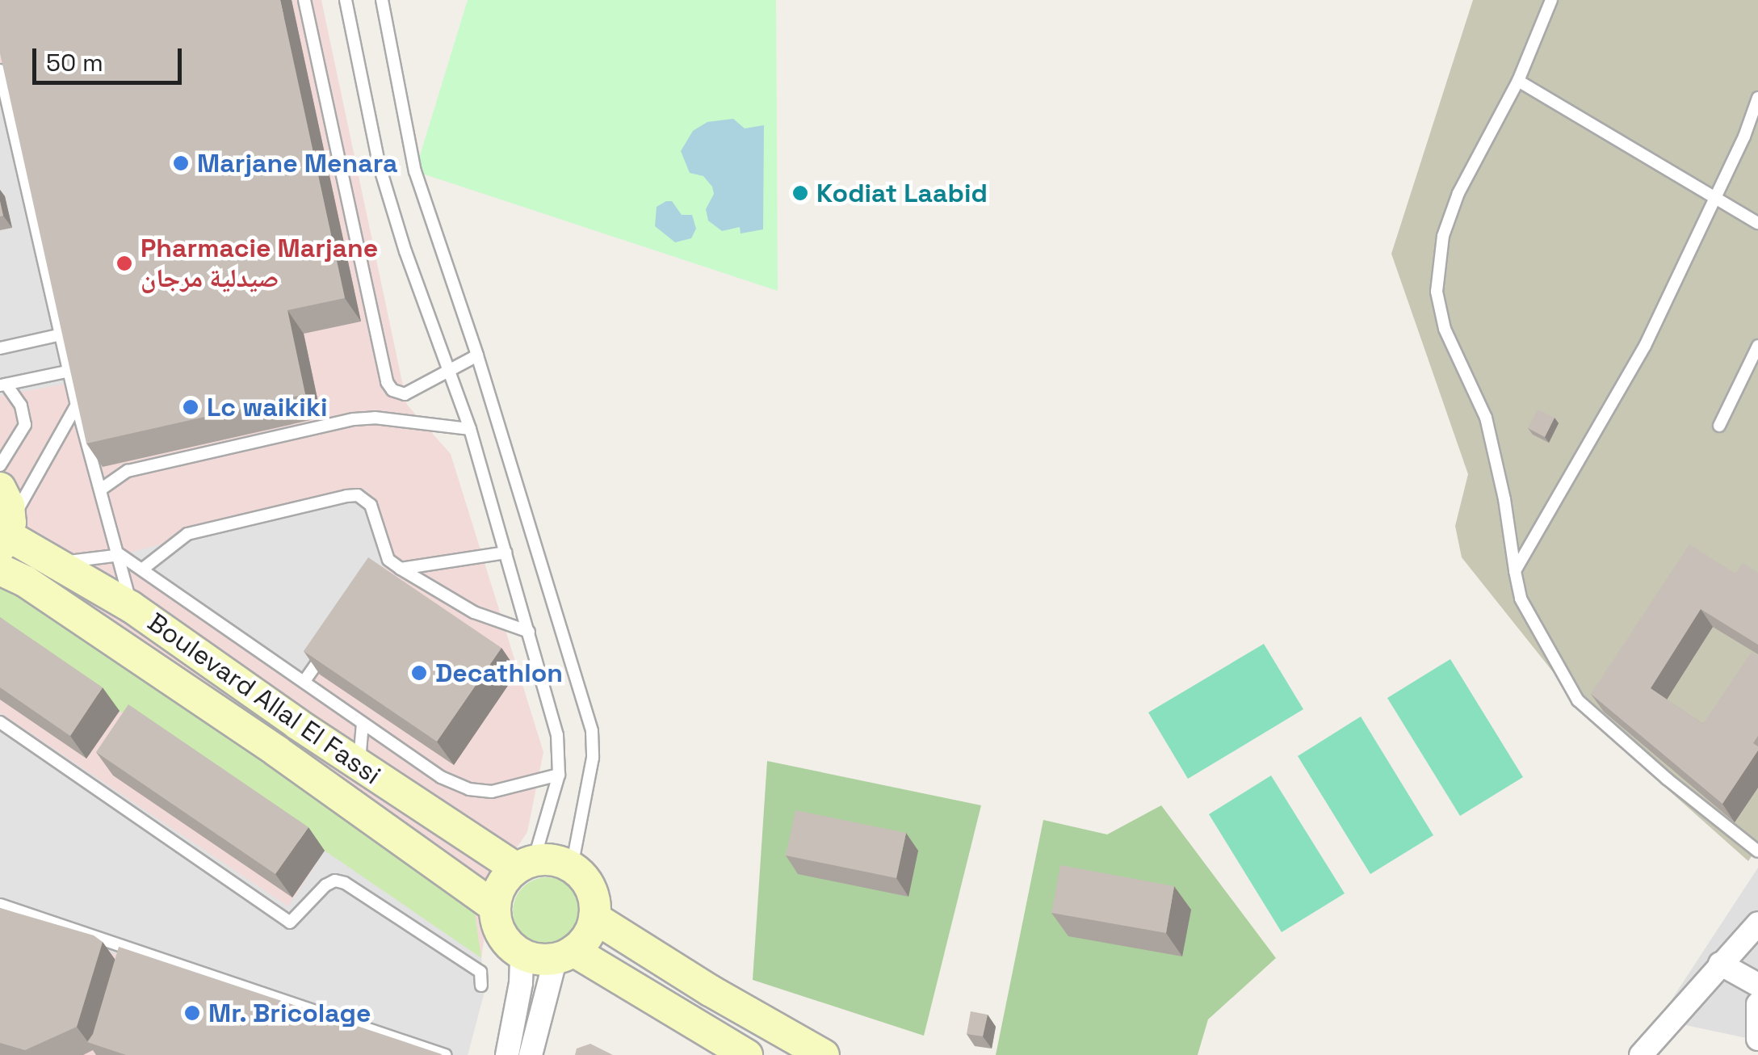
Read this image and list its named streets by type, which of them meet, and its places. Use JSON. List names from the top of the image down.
{
  "streets": {
    "main road": ["Boulevard Allal El Fassi"]
  },
  "places": [
    "Marjane Menara",
    "Kodiat Laabid",
    "Pharmacie Marjane صيدلية مرجان",
    "Lc waikiki",
    "Decathlon",
    "Mr. Bricolage"
  ],
  "scale_bar": "50 m"
}
